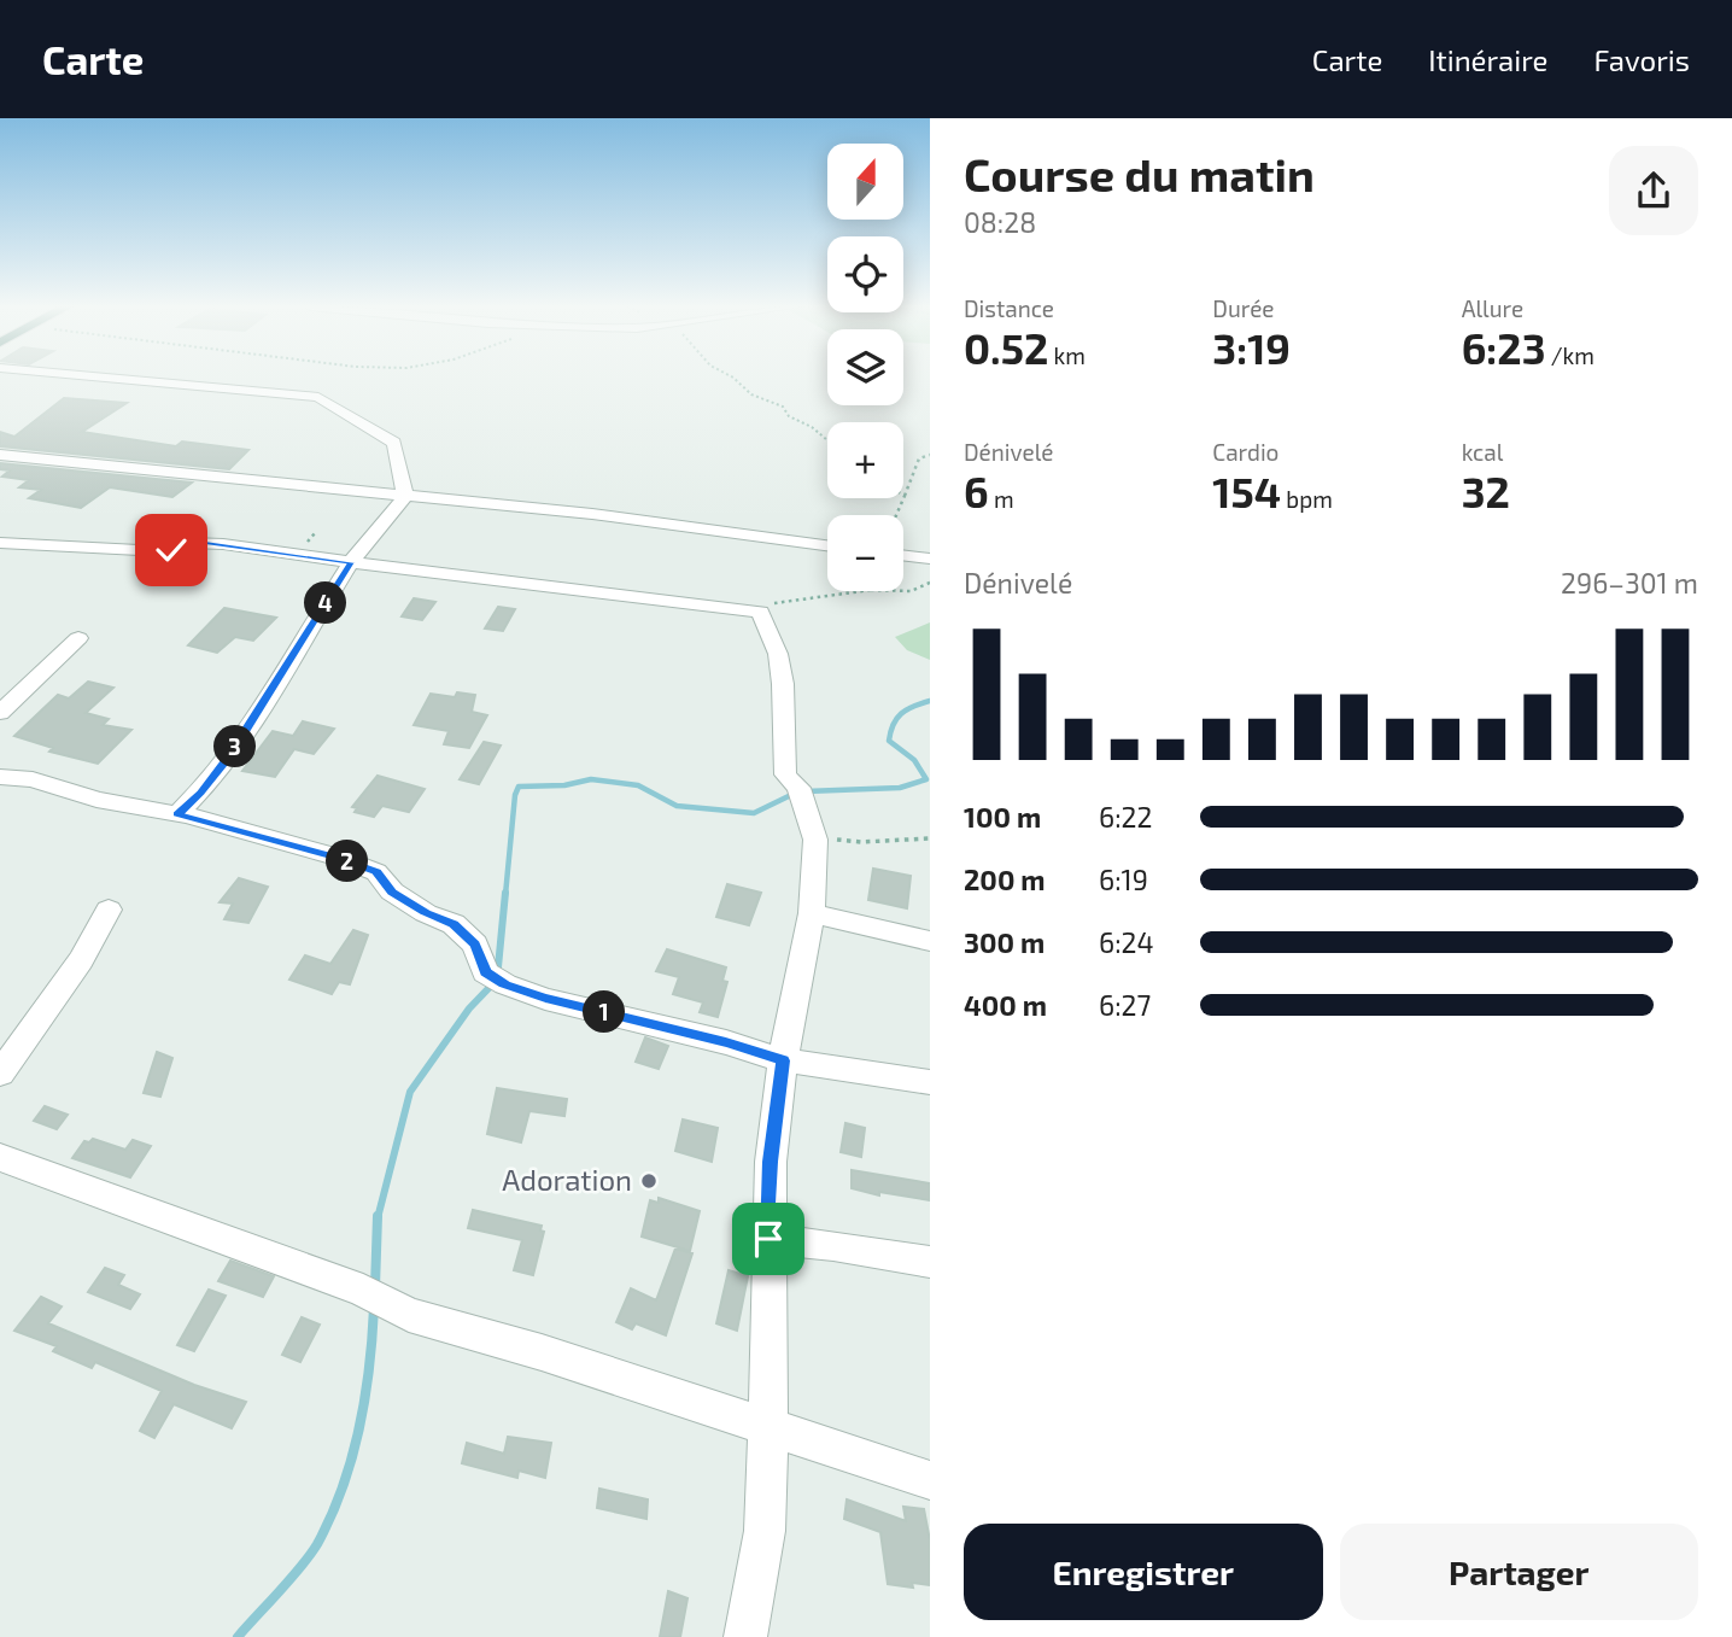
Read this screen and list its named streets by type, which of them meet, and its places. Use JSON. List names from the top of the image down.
{
  "places": ["Adoration"],
  "north": "top",
  "page": {
    "header": "Carte",
    "nav": ["Carte", "Itinéraire", "Favoris"],
    "heading": ["Course du matin", "08:28"],
    "map_buttons": ["+", "−"],
    "stats": [
      ["Distance", "0.52 km"],
      ["Durée", "3:19"],
      ["Allure", "6:23 /km"],
      ["Dénivelé", "6 m"],
      ["Cardio", "154 bpm"],
      ["kcal", "32"]
    ],
    "chart": ["Dénivelé", "296–301 m"],
    "pins": [
      "4",
      "3",
      "2",
      "1"
    ],
    "list": [
      {
        "name": "100 m",
        "note": "6:22"
      },
      {
        "name": "200 m",
        "note": "6:19"
      },
      {
        "name": "300 m",
        "note": "6:24"
      },
      {
        "name": "400 m",
        "note": "6:27"
      }
    ],
    "buttons": ["Enregistrer", "Partager"]
  }
}
